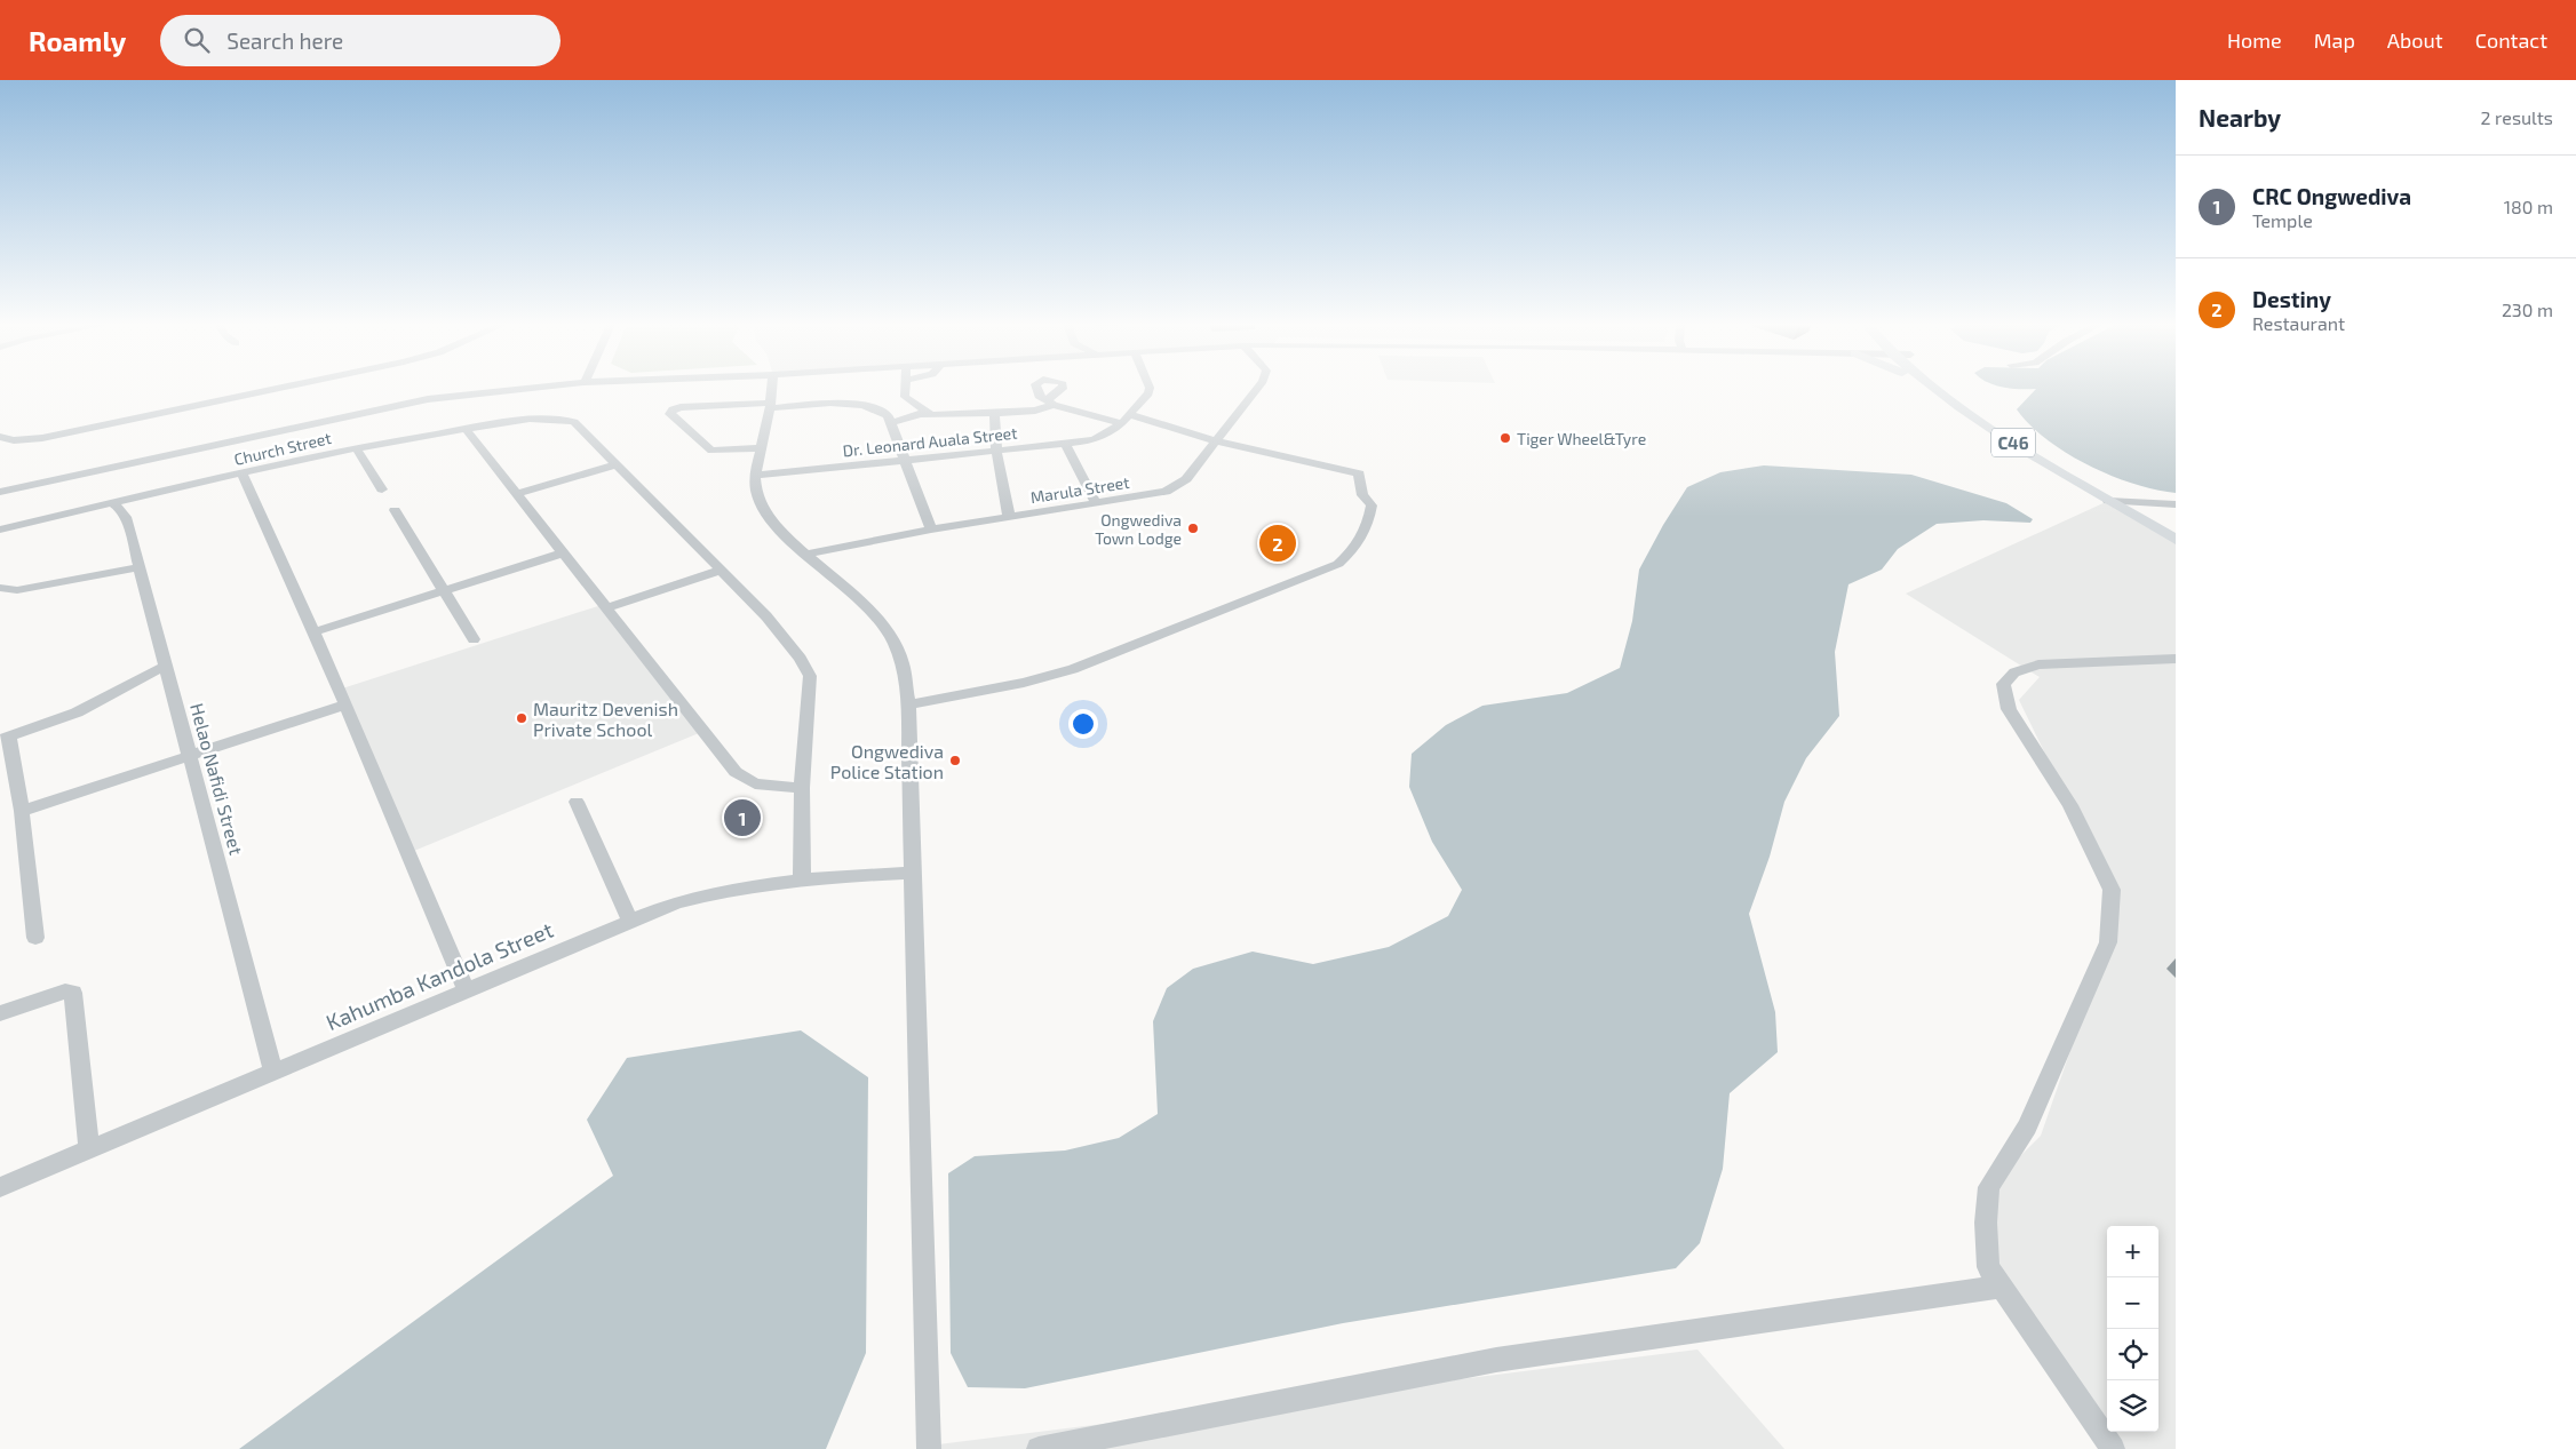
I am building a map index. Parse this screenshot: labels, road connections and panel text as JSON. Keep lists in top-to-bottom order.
{
  "streets": {
    "main road": ["C46"],
    "street": [
      "Dr. Leonard Auala Street",
      "Church Street",
      "Marula Street",
      "Helao Nafidi Street",
      "Kahumba Kandola Street"
    ]
  },
  "crossings": [
    ["Church Street", "Helao Nafidi Street"],
    ["Helao Nafidi Street", "Kahumba Kandola Street"]
  ],
  "places": [
    "Tiger Wheel&Tyre",
    "Ongwediva Town Lodge",
    "Mauritz Devenish Private School",
    "Ongwediva Police Station"
  ],
  "page": {
    "header": "Roamly",
    "search": "Search here",
    "nav": [
      "Home",
      "Map",
      "About",
      "Contact"
    ],
    "heading": ["Nearby", "2 results"],
    "list": [
      {
        "mark": "1",
        "name": "CRC Ongwediva",
        "note": "Temple",
        "value": "180 m"
      },
      {
        "mark": "2",
        "name": "Destiny",
        "note": "Restaurant",
        "value": "230 m"
      }
    ],
    "pins": ["2", "1"],
    "map_buttons": ["+", "−"]
  }
}
